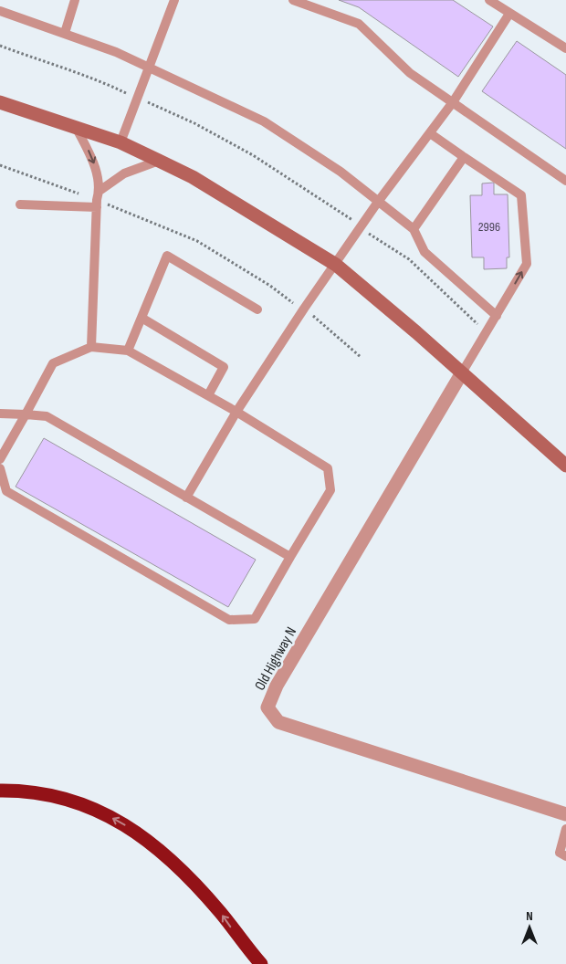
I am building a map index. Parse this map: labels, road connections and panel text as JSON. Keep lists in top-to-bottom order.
{
  "streets": {
    "street": ["Old Highway N"]
  },
  "house_numbers": ["2996"],
  "north": "top"
}
